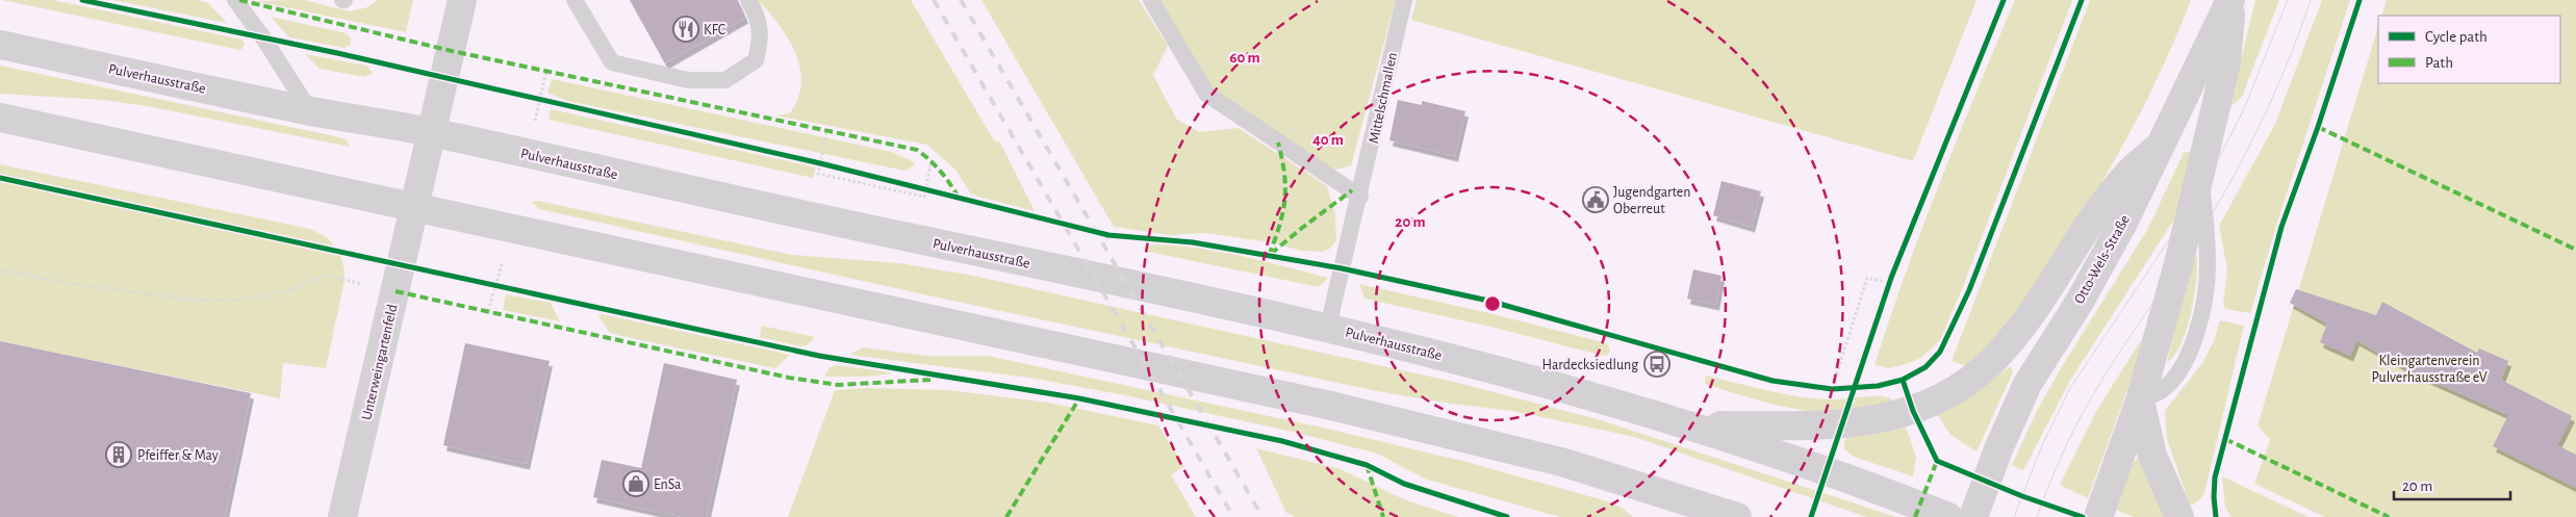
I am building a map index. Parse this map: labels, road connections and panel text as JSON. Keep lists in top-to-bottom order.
{
  "streets": {
    "main road": ["Pulverhausstraße", "Otto-Wels-Straße", "Unterweingartenfeld"],
    "lane": ["Mittelschmallen"]
  },
  "crossings": [
    ["Pulverhausstraße", "Mittelschmallen"],
    ["Pulverhausstraße", "Unterweingartenfeld"]
  ],
  "parks": ["Kleingartenverein Pulverhausstraße eV"],
  "places": {
    "restaurant": ["KFC"],
    "public building": ["Jugendgarten Oberreut"],
    "bus stop": ["Hardecksiedlung"],
    "building": ["Pfeiffer & May"],
    "shop": ["EnSa"]
  },
  "legend": ["Cycle path", "Path"],
  "scale_bar": "20 m",
  "rings": ["60 m", "40 m", "20 m"]
}
